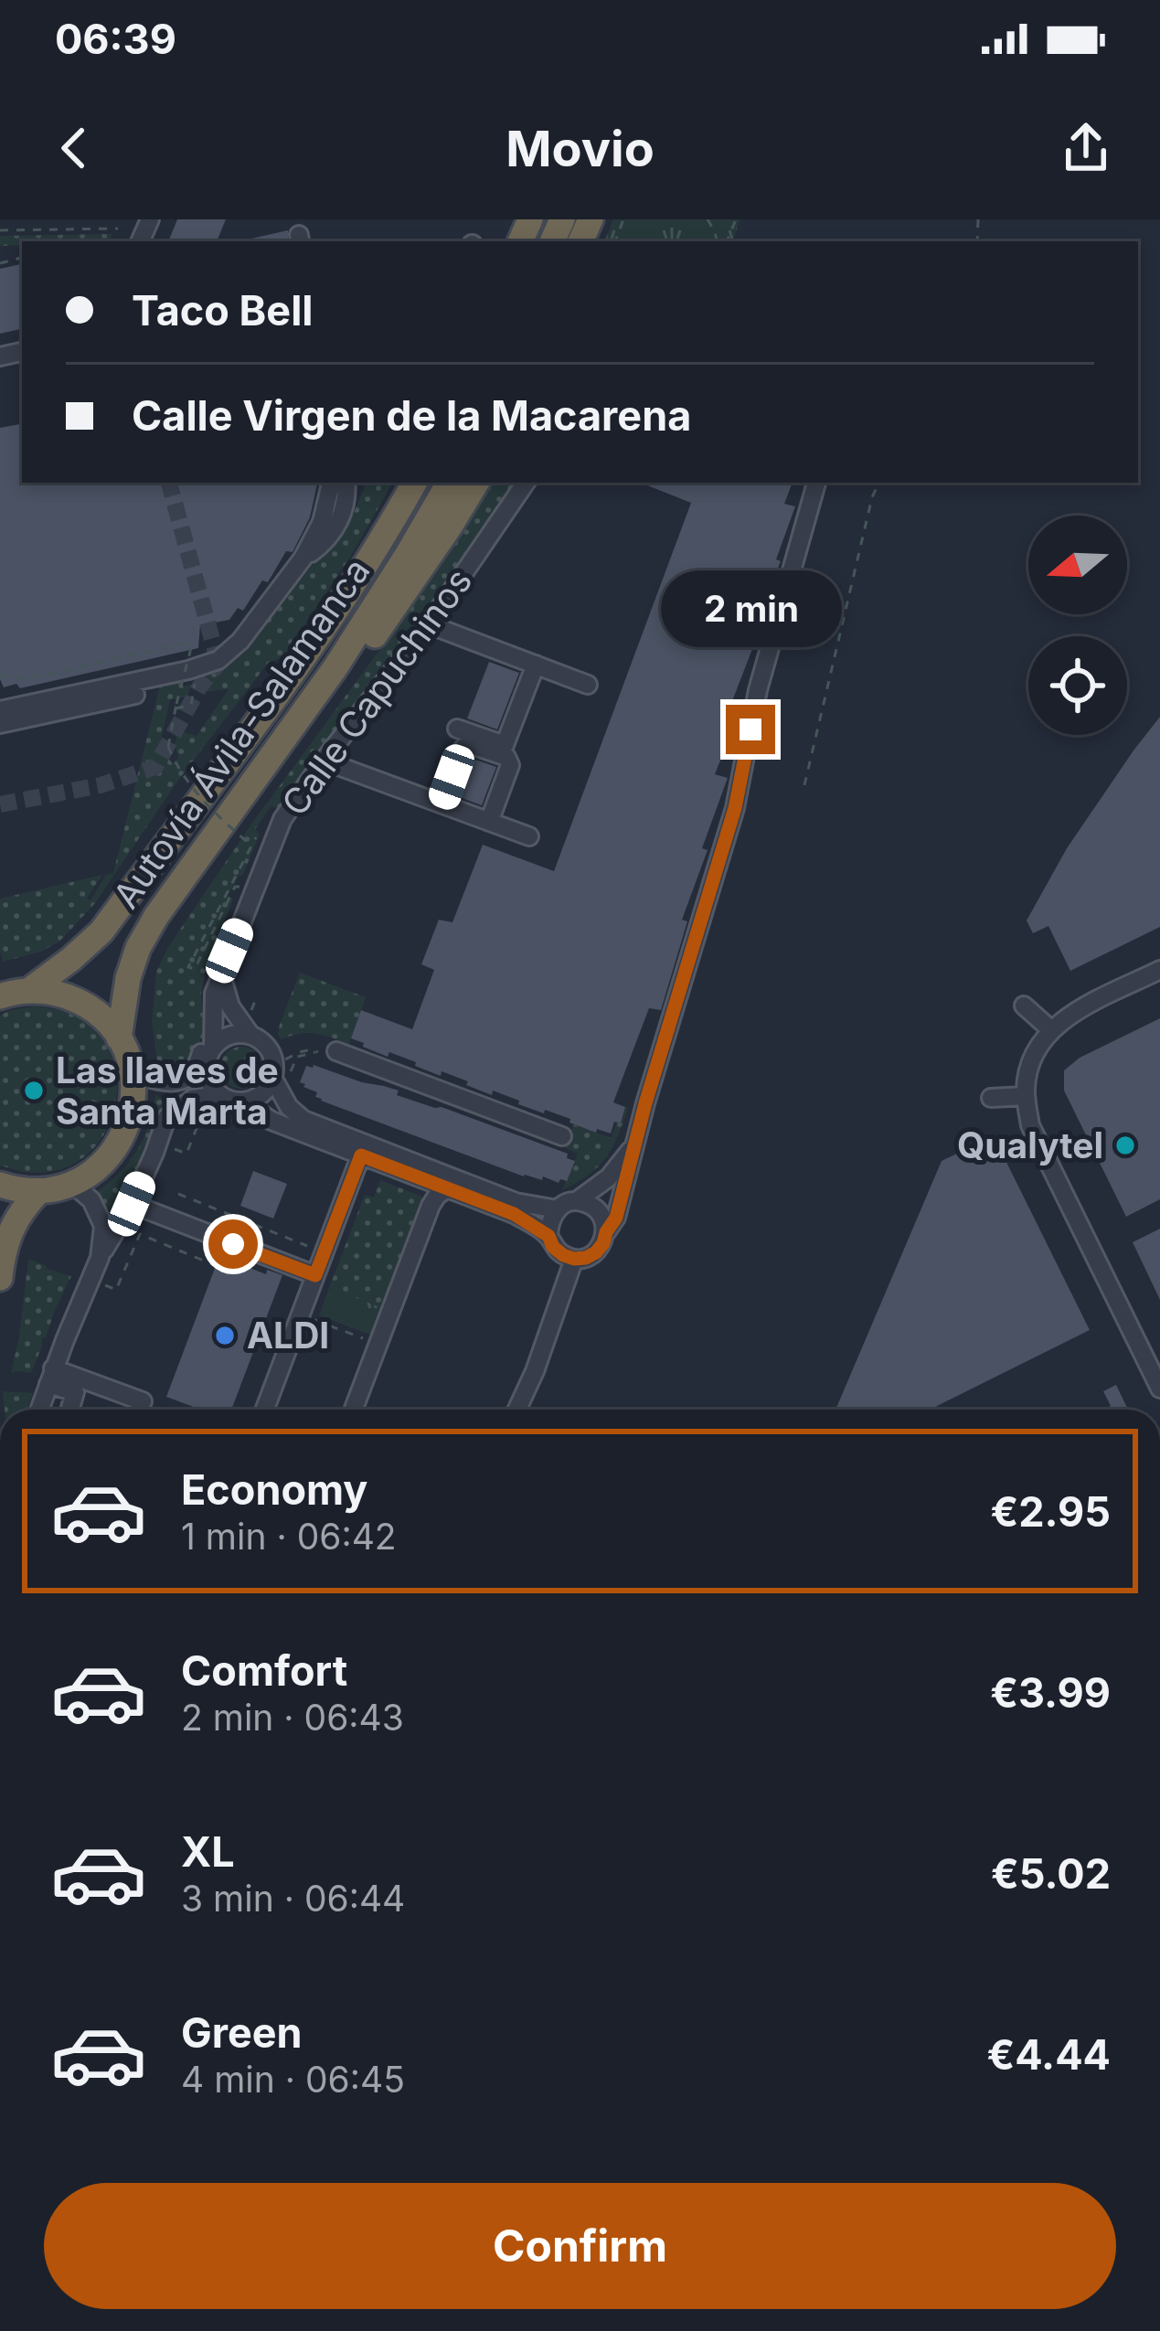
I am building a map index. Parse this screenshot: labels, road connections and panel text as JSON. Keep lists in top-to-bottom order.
{
  "streets": {
    "highway": ["Autovía Ávila-Salamanca"],
    "street": ["Calle Capuchinos"]
  },
  "places": ["Las llaves de Santa Marta", "Qualytel", "ALDI"],
  "north": "left",
  "page": {
    "status": "06:39",
    "header": "Movio",
    "banner": ["Taco Bell", "Calle Virgen de la Macarena"],
    "bubble": "2 min",
    "list": [
      {
        "name": "Economy",
        "note": "1 min · 06:42",
        "value": "€2.95"
      },
      {
        "name": "Comfort",
        "note": "2 min · 06:43",
        "value": "€3.99"
      },
      {
        "name": "XL",
        "note": "3 min · 06:44",
        "value": "€5.02"
      },
      {
        "name": "Green",
        "note": "4 min · 06:45",
        "value": "€4.44"
      }
    ],
    "buttons": "Confirm"
  }
}
